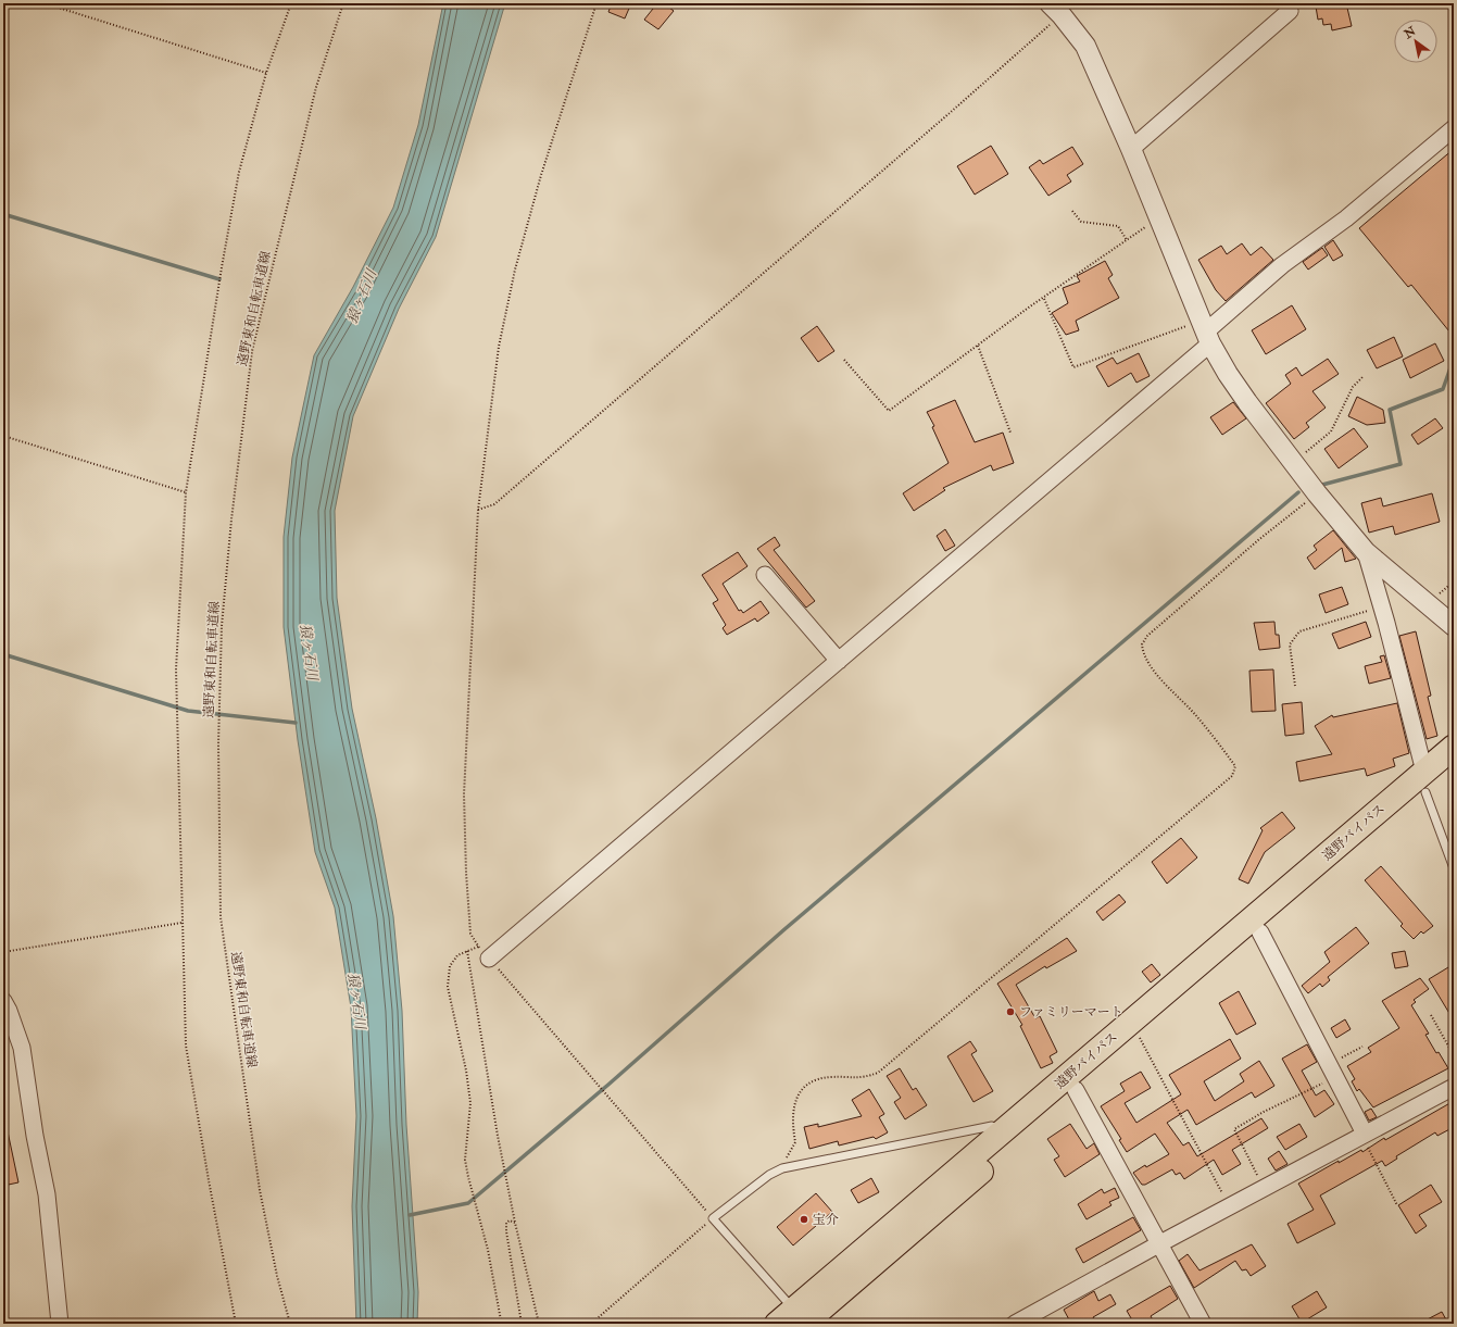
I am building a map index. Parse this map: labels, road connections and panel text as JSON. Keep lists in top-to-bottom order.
{
  "streets": {
    "highway": ["遠野バイパス"],
    "path": ["遠野東和自転車道線"]
  },
  "water": ["猿ヶ石川"],
  "places": ["ファミリーマート", "宝介"],
  "north": "top left"
}
